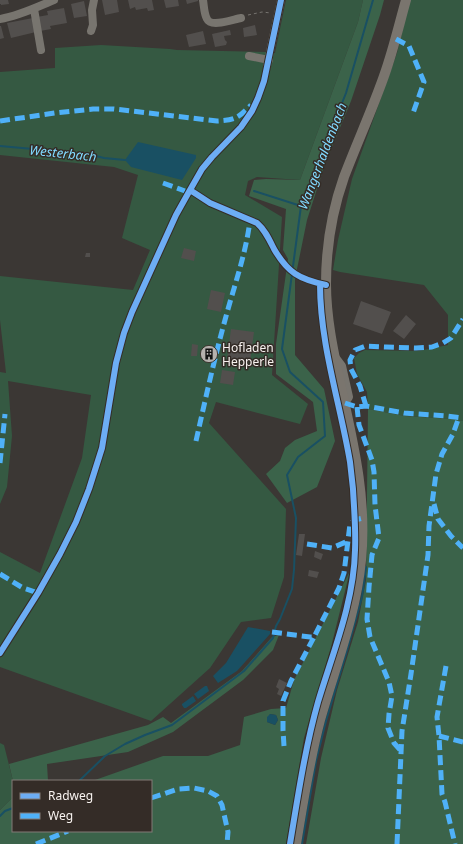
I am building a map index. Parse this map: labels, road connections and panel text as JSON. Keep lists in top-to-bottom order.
{
  "water": ["Westerbach", "Wangerhaldenbach"],
  "places": {
    "building": ["Hofladen Hepperle"]
  },
  "legend": ["Radweg", "Weg"]
}
